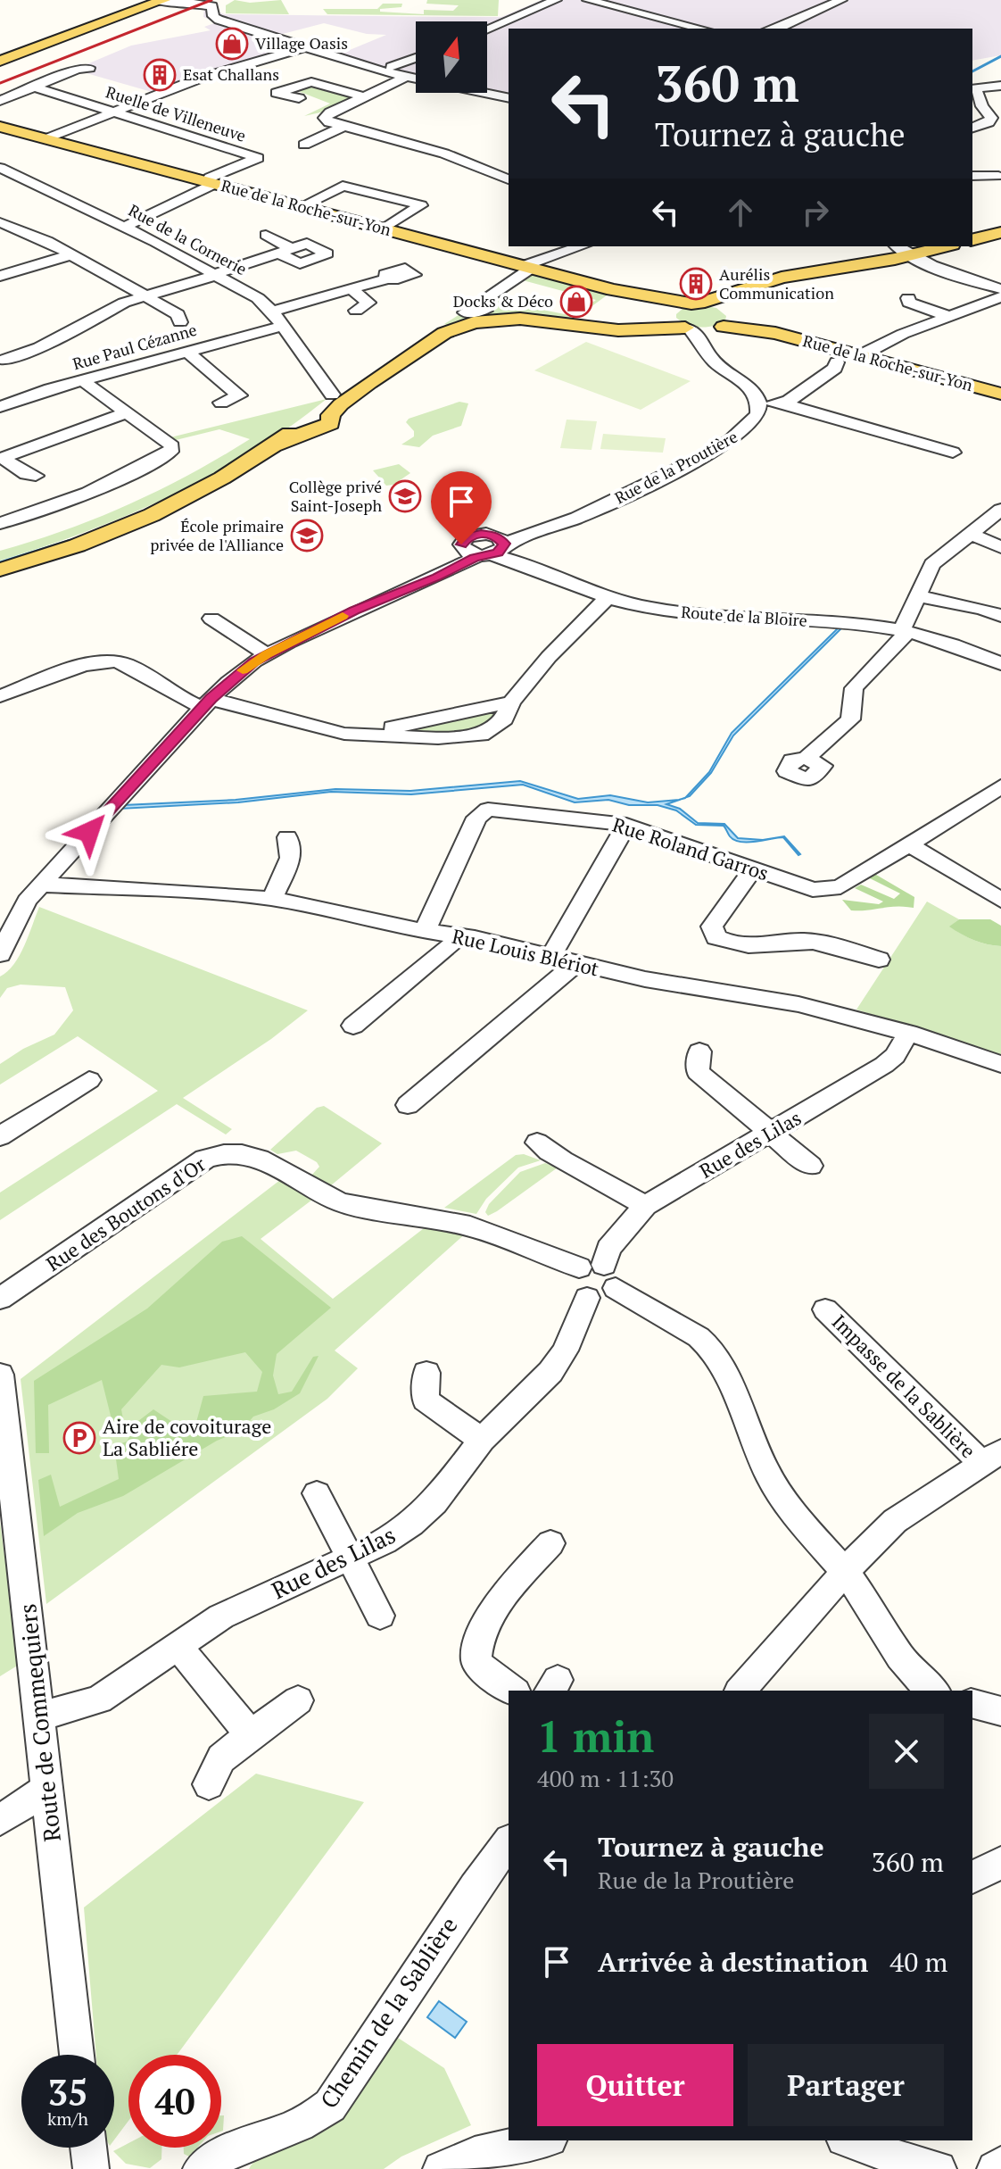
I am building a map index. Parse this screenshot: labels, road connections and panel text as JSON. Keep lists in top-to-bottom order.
{
  "streets": {
    "main road": ["Rue de la Roche-sur-Yon"],
    "street": [
      "Ruelle de Villeneuve",
      "Rue de la Cornerie",
      "Rue Paul Cézanne",
      "Rue de la Proutière",
      "Route de la Bloire",
      "Rue Roland Garros",
      "Rue Louis Blériot",
      "Rue des Lilas",
      "Rue des Boutons d'Or",
      "Impasse de la Sablière",
      "Route de Commequiers",
      "Chemin de la Sablière"
    ]
  },
  "crossings": [
    ["Ruelle de Villeneuve", "Rue de la Roche-sur-Yon"],
    ["Rue de la Cornerie", "Rue Paul Cézanne"],
    ["Rue de la Proutière", "Route de la Bloire"],
    ["Rue de la Proutière", "Rue Louis Blériot"],
    ["Rue Roland Garros", "Rue Louis Blériot"],
    ["Rue Louis Blériot", "Rue des Lilas"],
    ["Rue des Lilas", "Rue des Boutons d'Or"],
    ["Rue des Lilas", "Route de Commequiers"]
  ],
  "places": {
    "shop": ["Village Oasis", "Docks & Déco"],
    "building": ["Esat Challans", "Aurélis Communication"],
    "school or university": ["Collège privé Saint-Joseph", "École primaire privée de l'Alliance"],
    "parking": ["Aire de covoiturage La Sabliére"]
  },
  "north": "top",
  "page": {
    "turn": ["360 m", "Tournez à gauche"],
    "heading": ["1 min", "400 m · 11:30"],
    "list": [
      {
        "name": "Tournez à gauche",
        "note": "Rue de la Proutière",
        "value": "360 m"
      },
      {
        "name": "Arrivée à destination",
        "value": "40 m"
      }
    ],
    "buttons": ["Quitter", "Partager"],
    "speed": "35 km/h",
    "limit": "40"
  }
}
